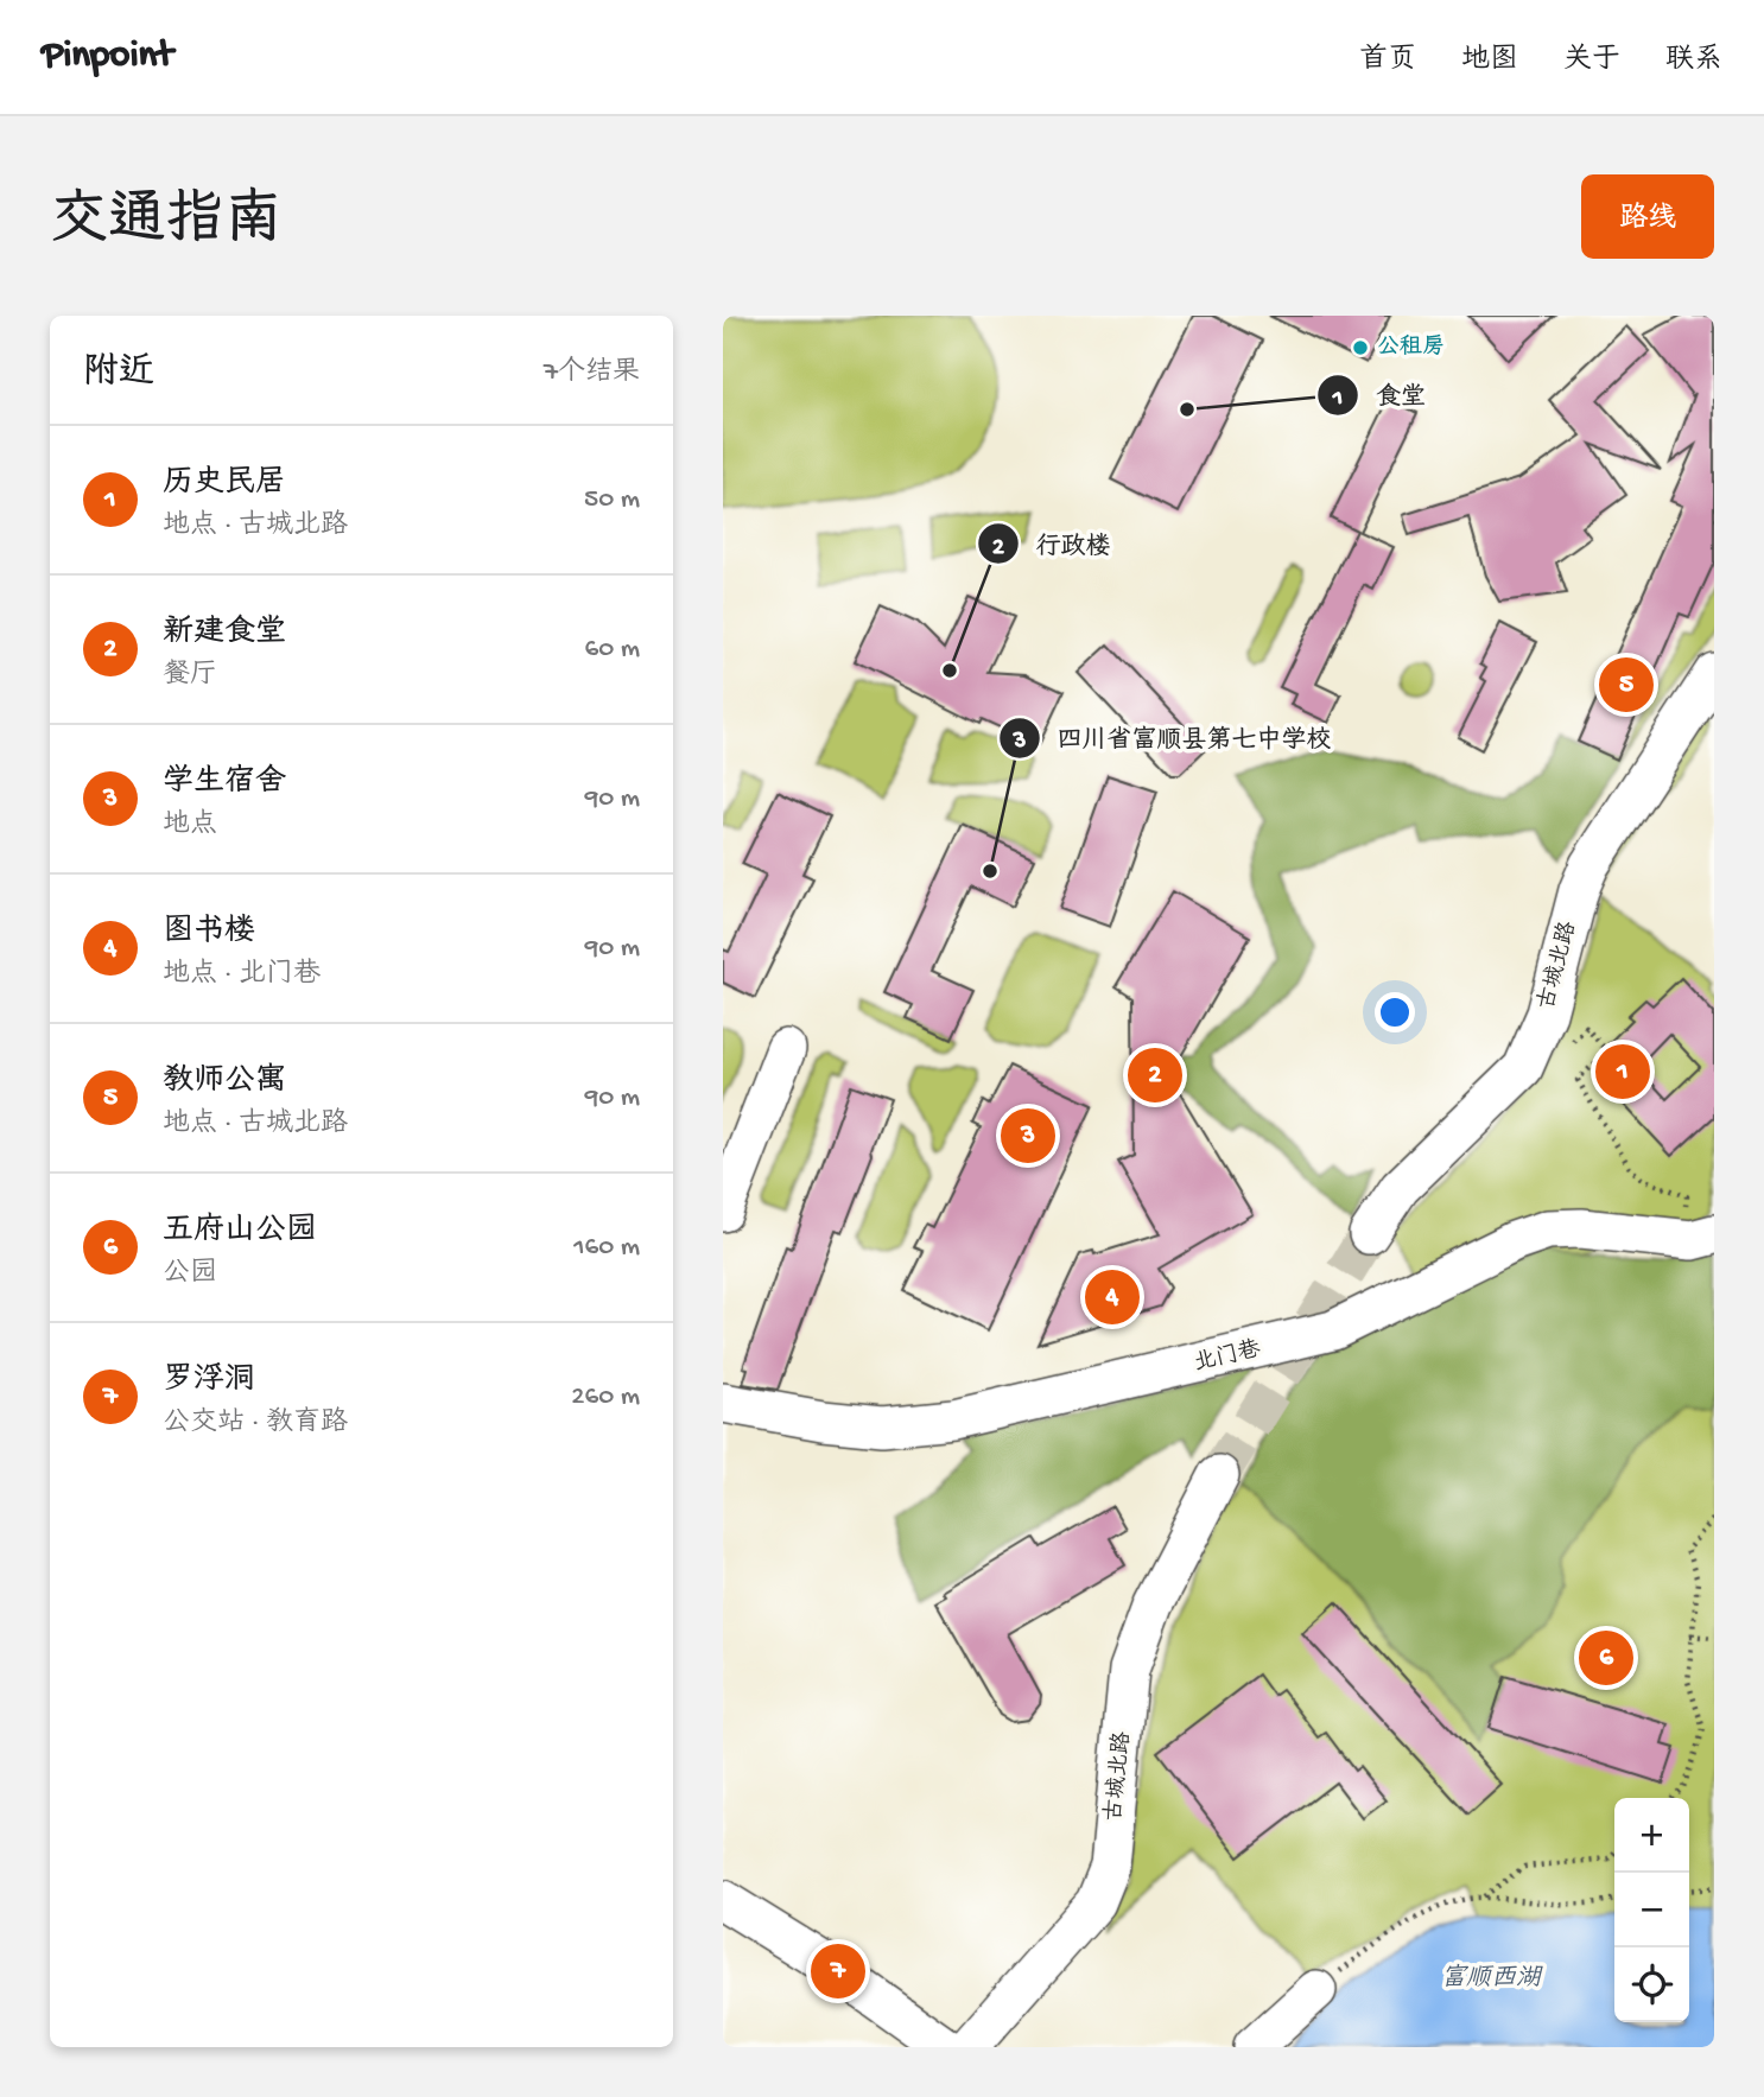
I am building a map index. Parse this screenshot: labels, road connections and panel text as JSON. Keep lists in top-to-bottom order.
{
  "streets": {
    "street": ["古城北路", "北门巷"]
  },
  "water": ["富顺西湖"],
  "places": [
    "公租房",
    "食堂",
    "行政楼",
    "四川省富顺县第七中学校"
  ],
  "page": {
    "header": "Pinpoint",
    "nav": [
      "首页",
      "地图",
      "关于",
      "联系"
    ],
    "title": "交通指南",
    "buttons": "路线",
    "heading": ["附近", "7个结果"],
    "list": [
      {
        "mark": "1",
        "name": "历史民居",
        "note": "地点 · 古城北路",
        "value": "50 m"
      },
      {
        "mark": "2",
        "name": "新建食堂",
        "note": "餐厅",
        "value": "60 m"
      },
      {
        "mark": "3",
        "name": "学生宿舍",
        "note": "地点",
        "value": "90 m"
      },
      {
        "mark": "4",
        "name": "图书楼",
        "note": "地点 · 北门巷",
        "value": "90 m"
      },
      {
        "mark": "5",
        "name": "教师公寓",
        "note": "地点 · 古城北路",
        "value": "90 m"
      },
      {
        "mark": "6",
        "name": "五府山公园",
        "note": "公园",
        "value": "160 m"
      },
      {
        "mark": "7",
        "name": "罗浮洞",
        "note": "公交站 · 教育路",
        "value": "260 m"
      }
    ],
    "pins": [
      "5",
      "1",
      "2",
      "3",
      "4",
      "6",
      "7"
    ],
    "map_buttons": ["+", "−"]
  }
}
